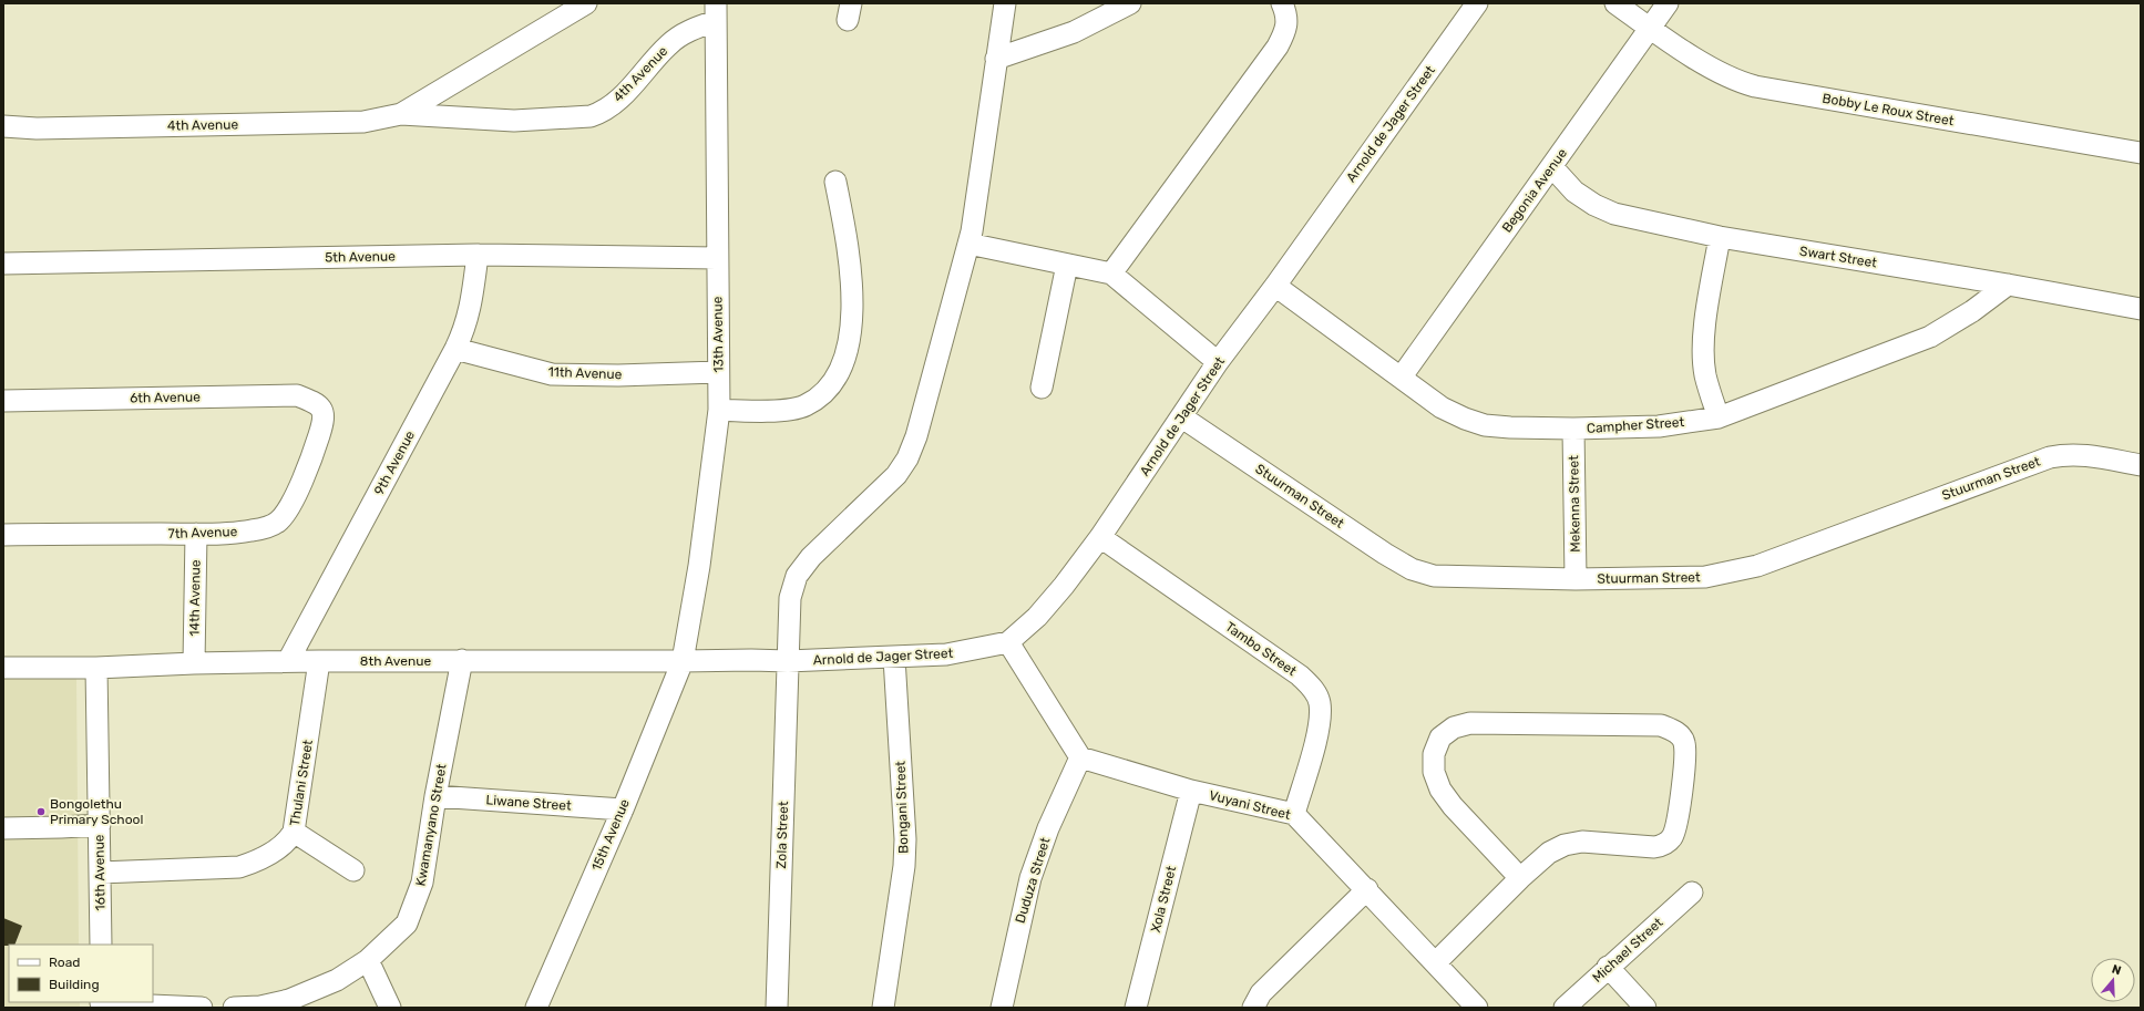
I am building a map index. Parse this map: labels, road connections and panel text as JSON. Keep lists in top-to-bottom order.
{
  "streets": {
    "street": [
      "4th Avenue",
      "Bobby Le Roux Street",
      "Arnold de Jager Street",
      "Begonia Avenue",
      "5th Avenue",
      "Swart Street",
      "13th Avenue",
      "11th Avenue",
      "6th Avenue",
      "Campher Street",
      "9th Avenue",
      "Stuurman Street",
      "Mekenna Street",
      "7th Avenue",
      "14th Avenue",
      "Tambo Street",
      "8th Avenue",
      "Thulani Street",
      "Liwane Street",
      "Vuyani Street",
      "Bongani Street",
      "Kwamanyano Street",
      "15th Avenue",
      "Zola Street",
      "16th Avenue",
      "Duduza Street",
      "Xola Street",
      "Michael Street"
    ]
  },
  "crossings": [
    ["4th Avenue", "13th Avenue"],
    ["Bobby Le Roux Street", "Begonia Avenue"],
    ["Arnold de Jager Street", "Campher Street"],
    ["Arnold de Jager Street", "Stuurman Street"],
    ["Arnold de Jager Street", "Tambo Street"],
    ["Arnold de Jager Street", "8th Avenue"],
    ["Arnold de Jager Street", "Bongani Street"],
    ["Arnold de Jager Street", "Zola Street"],
    ["Begonia Avenue", "Swart Street"],
    ["Begonia Avenue", "Campher Street"],
    ["5th Avenue", "13th Avenue"],
    ["5th Avenue", "9th Avenue"],
    ["Swart Street", "Campher Street"],
    ["13th Avenue", "11th Avenue"],
    ["13th Avenue", "8th Avenue"],
    ["13th Avenue", "15th Avenue"],
    ["11th Avenue", "9th Avenue"],
    ["6th Avenue", "7th Avenue"],
    ["Campher Street", "Mekenna Street"],
    ["9th Avenue", "8th Avenue"],
    ["Stuurman Street", "Mekenna Street"],
    ["7th Avenue", "14th Avenue"],
    ["14th Avenue", "8th Avenue"],
    ["Tambo Street", "Vuyani Street"],
    ["8th Avenue", "Thulani Street"],
    ["8th Avenue", "Kwamanyano Street"],
    ["8th Avenue", "15th Avenue"],
    ["8th Avenue", "Zola Street"],
    ["8th Avenue", "16th Avenue"],
    ["Thulani Street", "16th Avenue"],
    ["Liwane Street", "Kwamanyano Street"],
    ["Liwane Street", "15th Avenue"],
    ["Vuyani Street", "Duduza Street"],
    ["Vuyani Street", "Xola Street"]
  ],
  "places": ["Bongolethu Primary School"],
  "legend": ["Road", "Building"],
  "north": "top"
}
